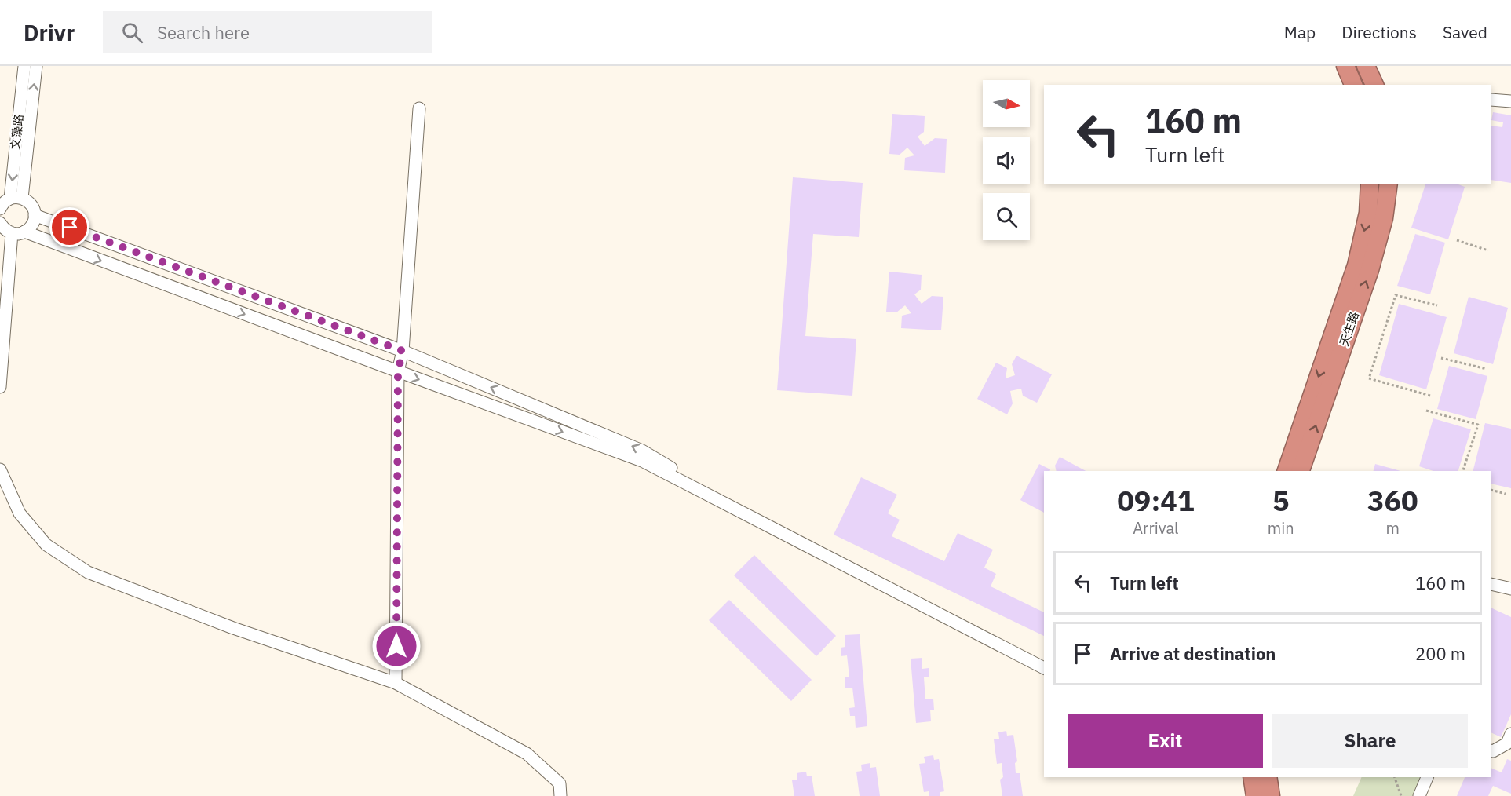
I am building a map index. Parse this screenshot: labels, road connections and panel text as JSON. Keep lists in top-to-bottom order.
{
  "streets": {
    "highway": ["天生路"],
    "street": ["文藻路"]
  },
  "north": "right",
  "page": {
    "header": "Drivr",
    "search": "Search here",
    "nav": ["Map", "Directions", "Saved"],
    "turn": ["160 m", "Turn left"],
    "eta": [
      "09:41",
      "Arrival",
      "5",
      "min",
      "360",
      "m"
    ],
    "list": [
      {
        "name": "Turn left",
        "value": "160 m"
      },
      {
        "name": "Arrive at destination",
        "value": "200 m"
      }
    ],
    "buttons": ["Exit", "Share"]
  }
}
